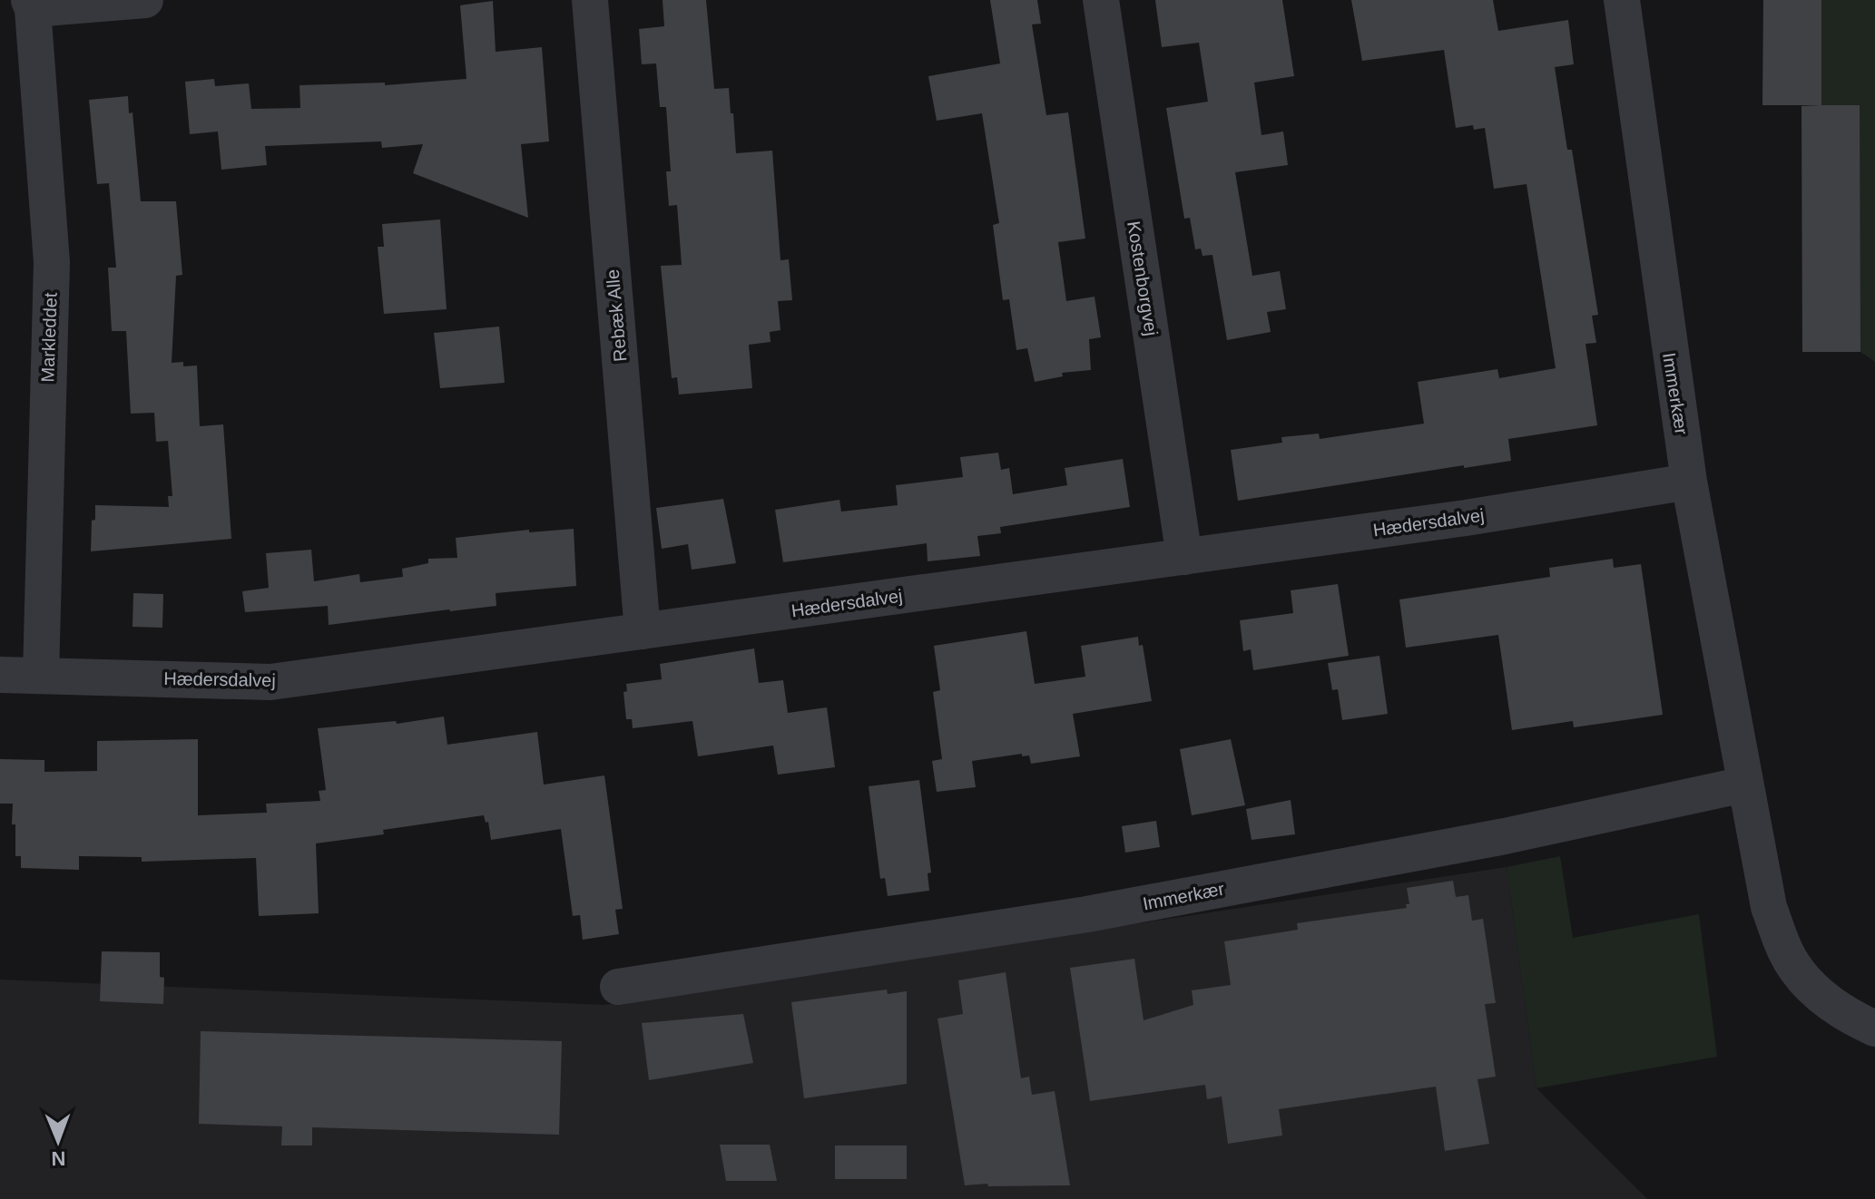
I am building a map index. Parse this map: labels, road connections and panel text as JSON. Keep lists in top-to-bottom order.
{
  "streets": {
    "street": [
      "Kostenborgvej",
      "Rebæk Alle",
      "Markleddet",
      "Immerkær",
      "Hædersdalvej"
    ]
  },
  "crossings": [
    ["Kostenborgvej", "Hædersdalvej"],
    ["Rebæk Alle", "Hædersdalvej"],
    ["Markleddet", "Hædersdalvej"],
    ["Immerkær", "Hædersdalvej"]
  ],
  "north": "bottom"
}
